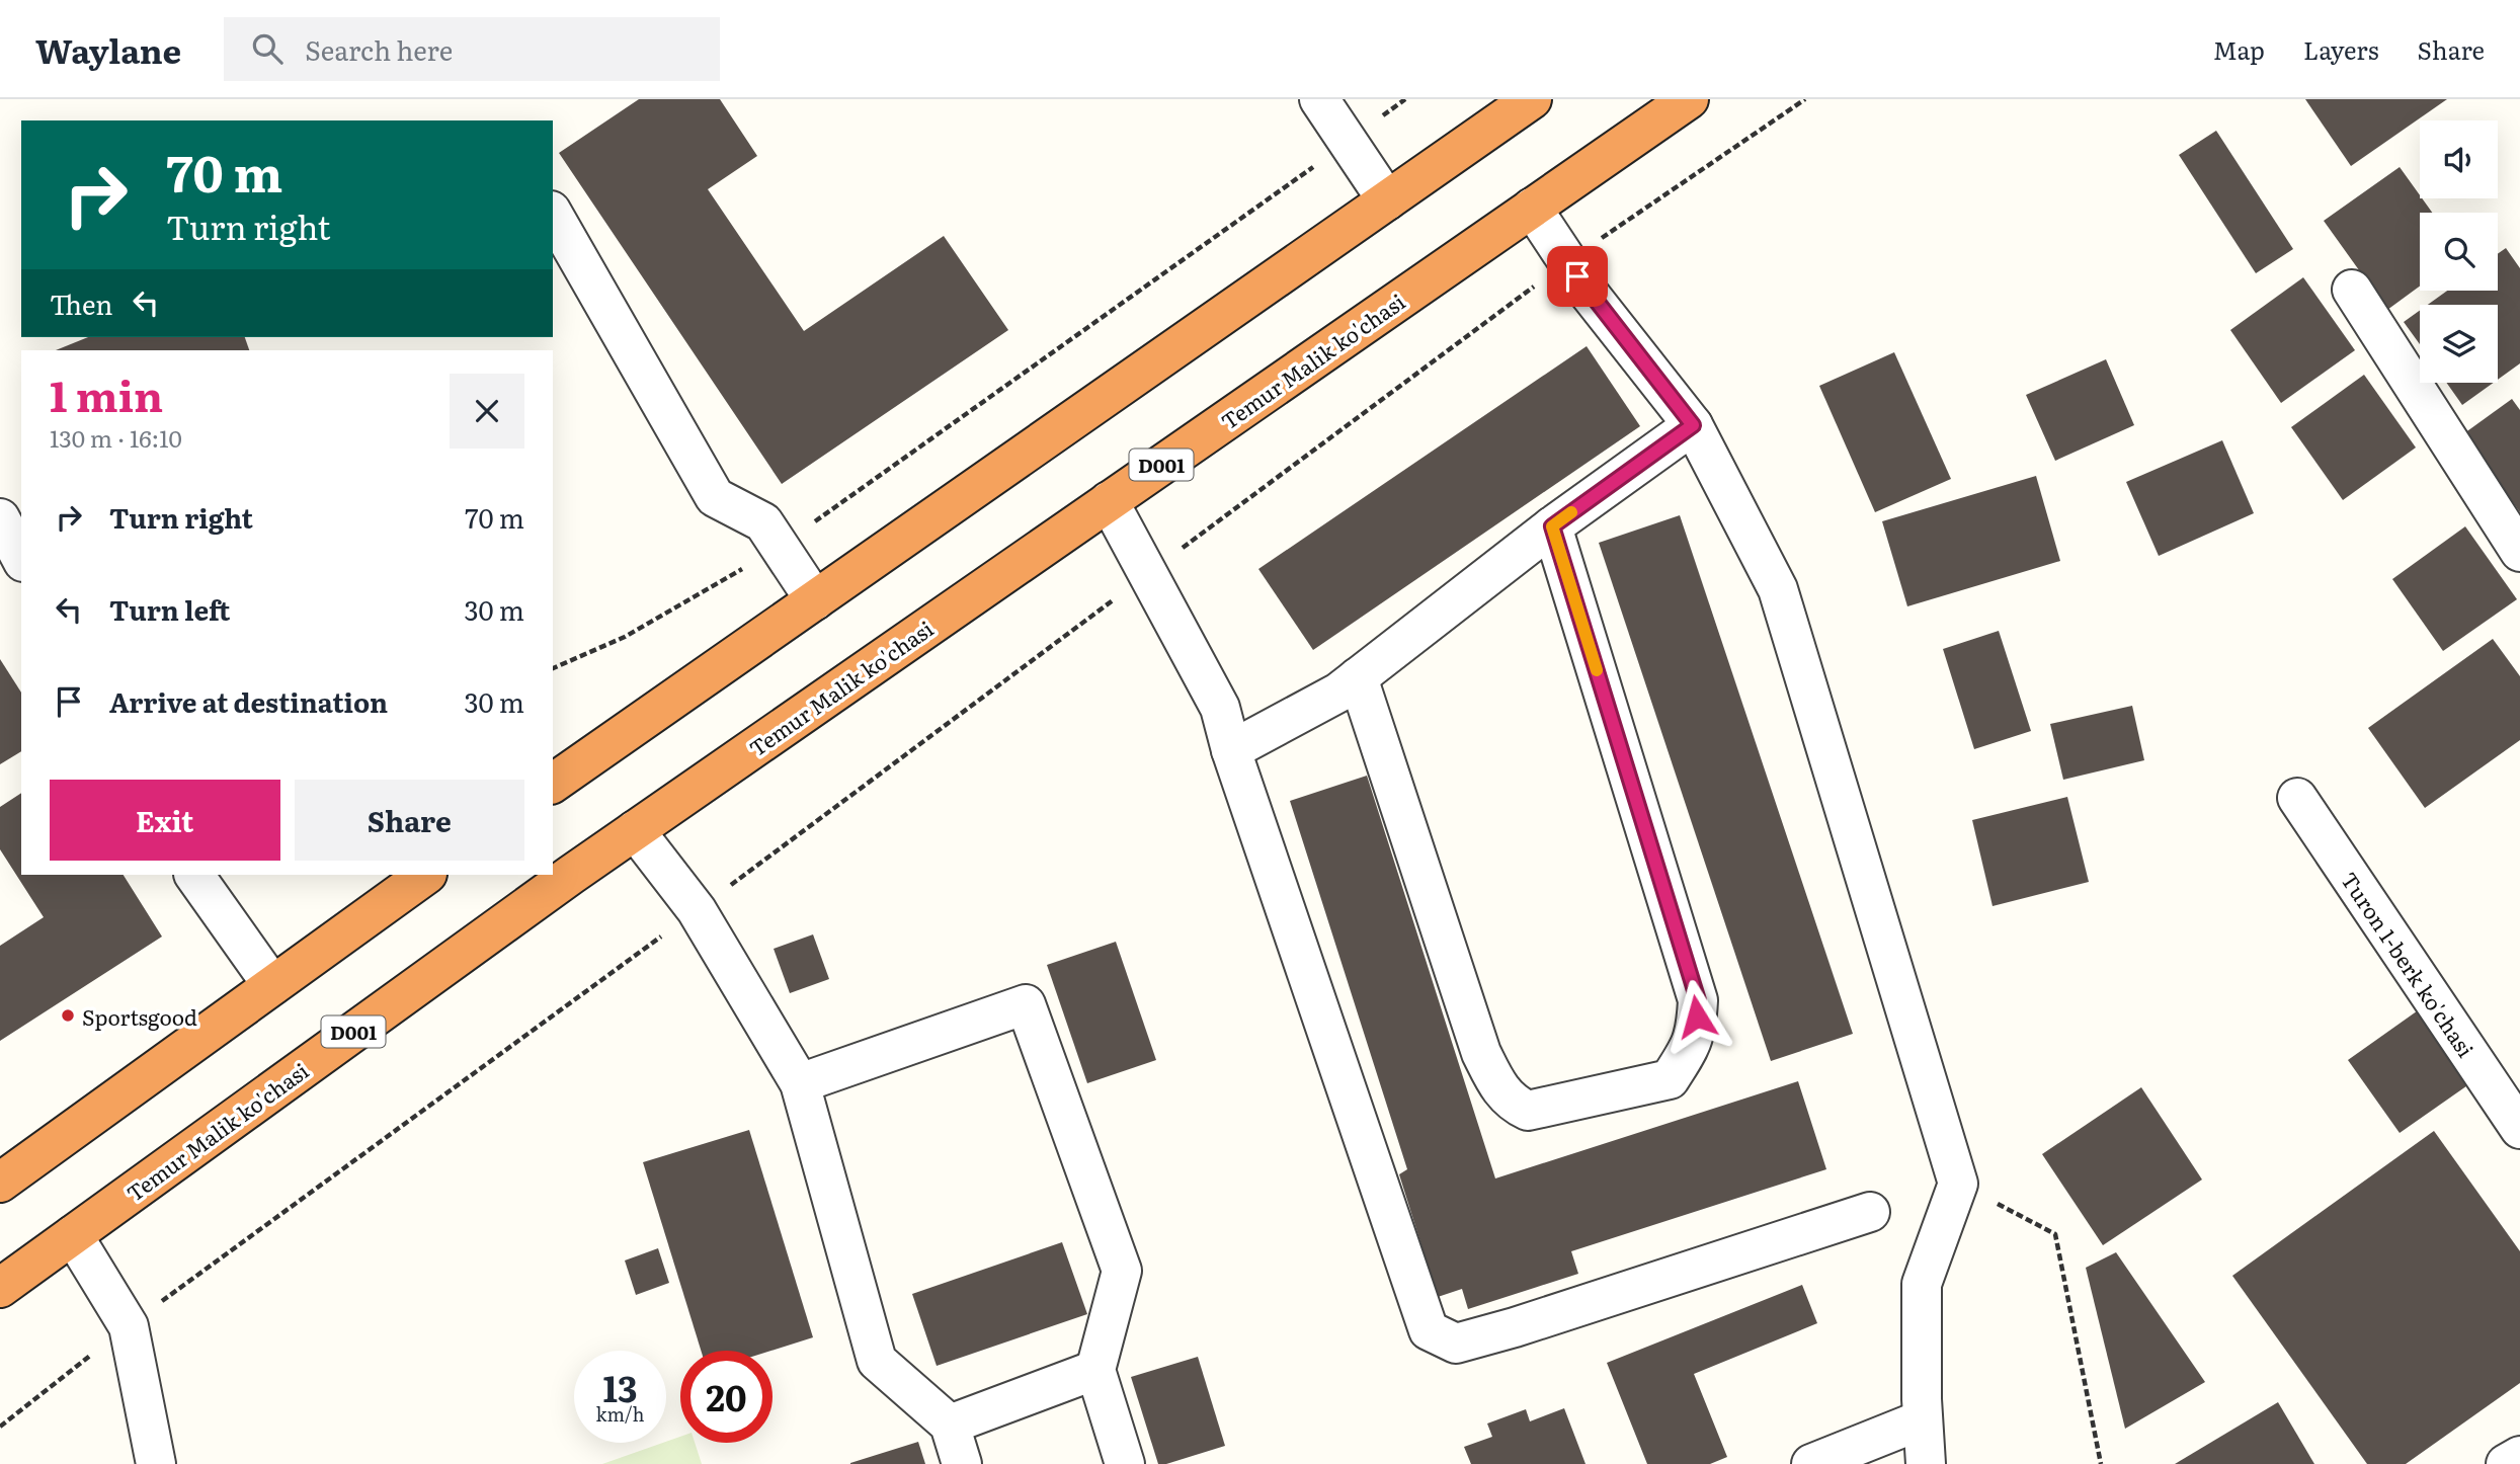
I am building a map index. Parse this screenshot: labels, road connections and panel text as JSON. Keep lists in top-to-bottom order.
{
  "streets": {
    "highway": ["Temur Malik ko'chasi", "D001"],
    "street": ["Turon 1-berk ko'chasi"]
  },
  "places": ["Sportsgood"],
  "page": {
    "header": "Waylane",
    "search": "Search here",
    "nav": ["Map", "Layers", "Share"],
    "turn": ["70 m", "Turn right"],
    "then": "Then",
    "heading": ["1 min", "130 m · 16:10"],
    "list": [
      {
        "name": "Turn right",
        "value": "70 m"
      },
      {
        "name": "Turn left",
        "value": "30 m"
      },
      {
        "name": "Arrive at destination",
        "value": "30 m"
      }
    ],
    "buttons": ["Exit", "Share"],
    "speed": "13 km/h",
    "limit": "20"
  }
}
